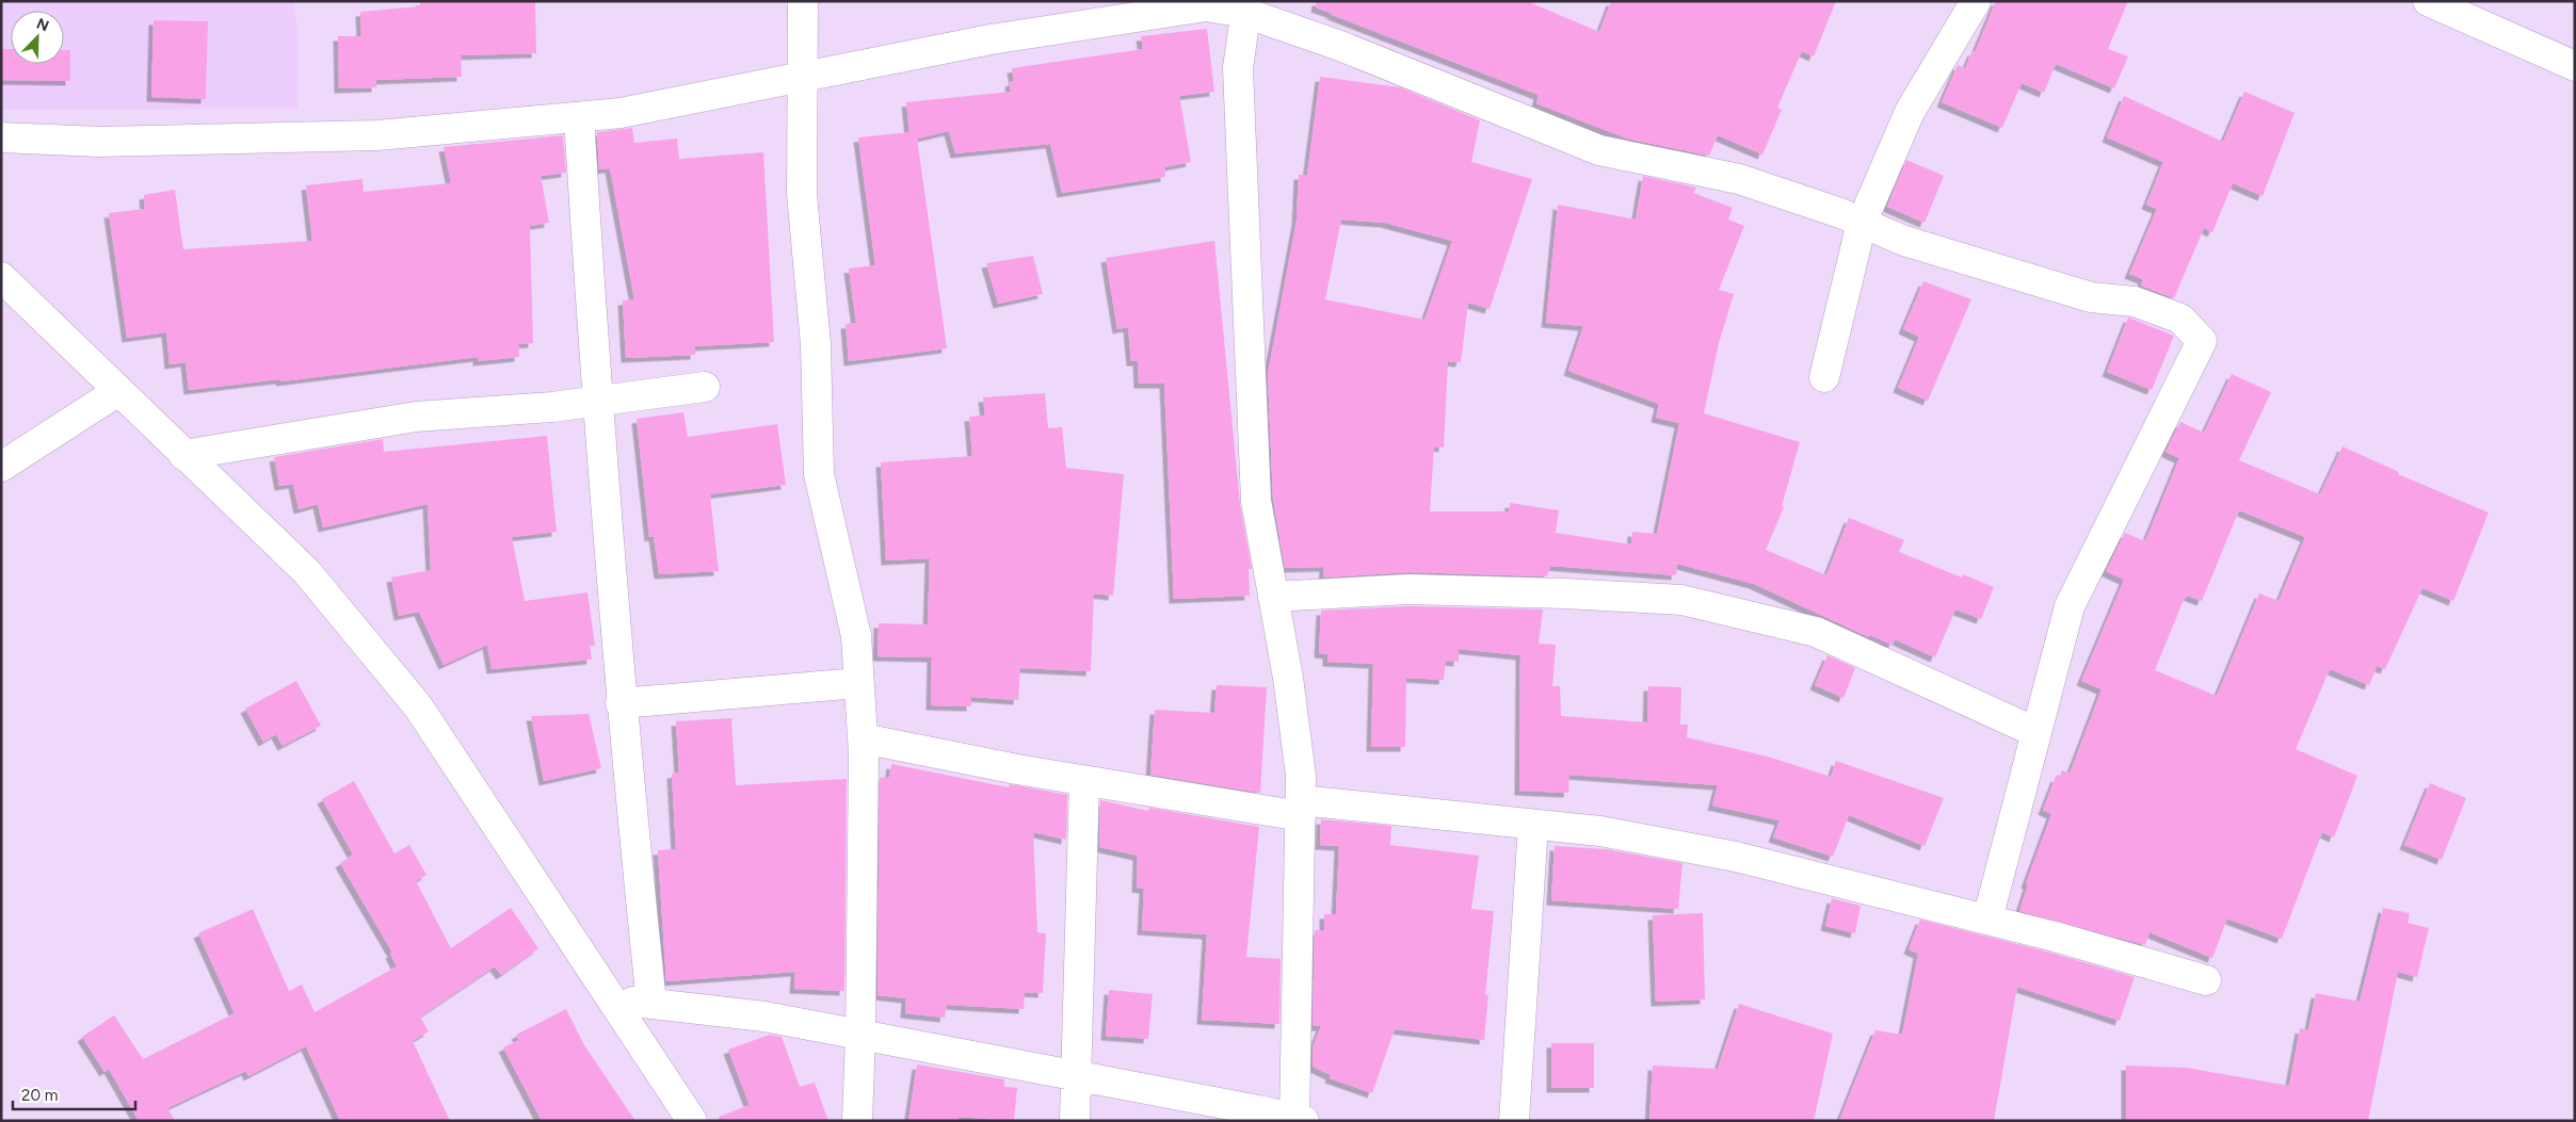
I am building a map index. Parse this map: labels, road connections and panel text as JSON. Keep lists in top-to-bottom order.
{
  "scale_bar": "20 m",
  "north": "top right"
}
